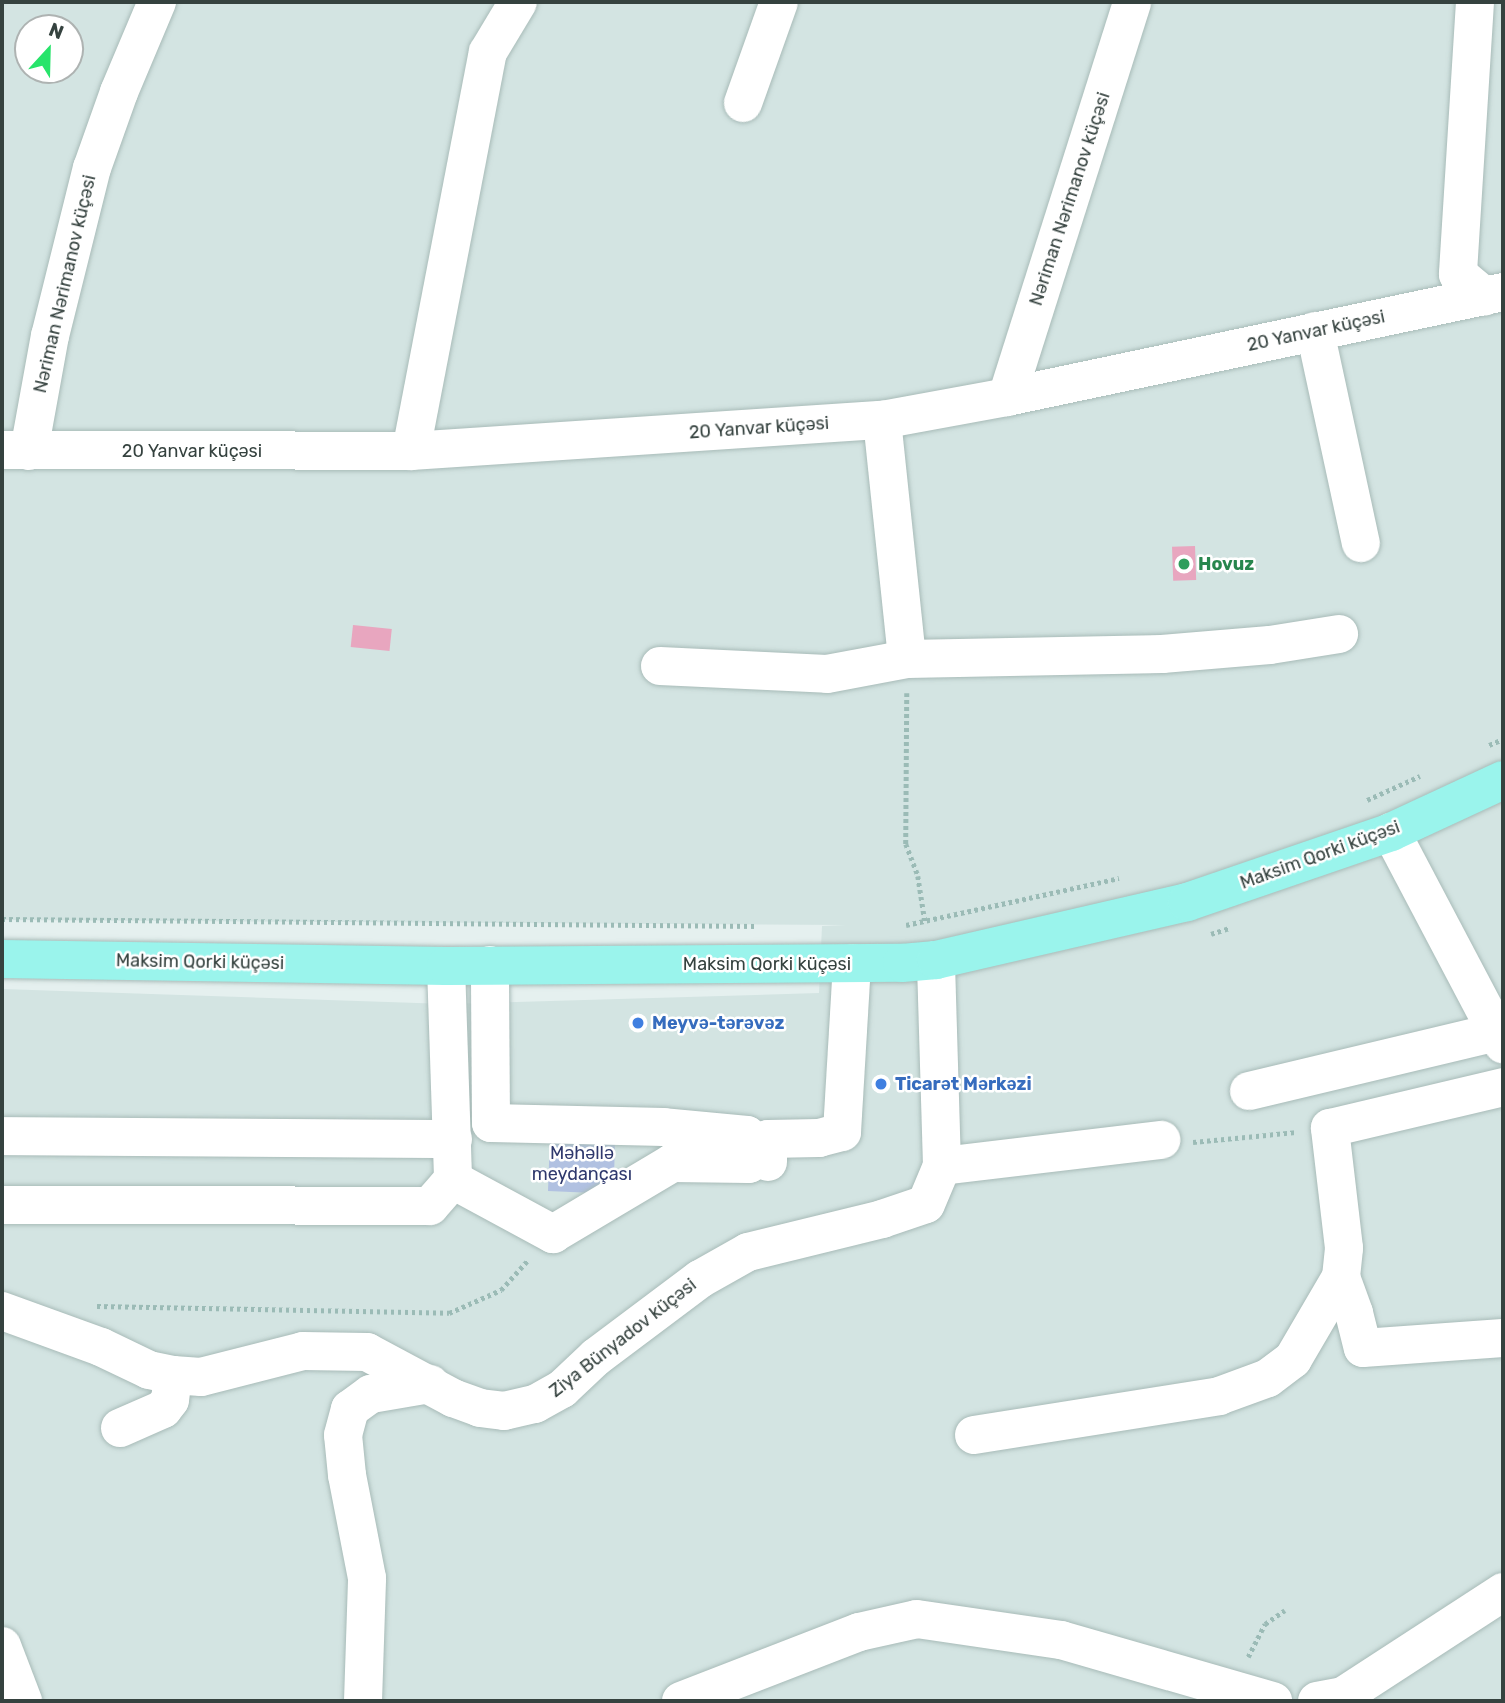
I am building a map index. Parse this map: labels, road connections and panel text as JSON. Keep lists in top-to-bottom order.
{
  "streets": {
    "main road": ["Maksim Qorki küçəsi"],
    "street": ["Nəriman Nərimanov küçəsi", "20 Yanvar küçəsi", "Ziya Bünyadov küçəsi"]
  },
  "crossings": [
    ["Nəriman Nərimanov küçəsi", "20 Yanvar küçəsi"]
  ],
  "parks": ["Məhəllə meydançası"],
  "places": ["Hovuz", "Meyvə-tərəvəz", "Ticarət Mərkəzi"],
  "north": "top"
}
